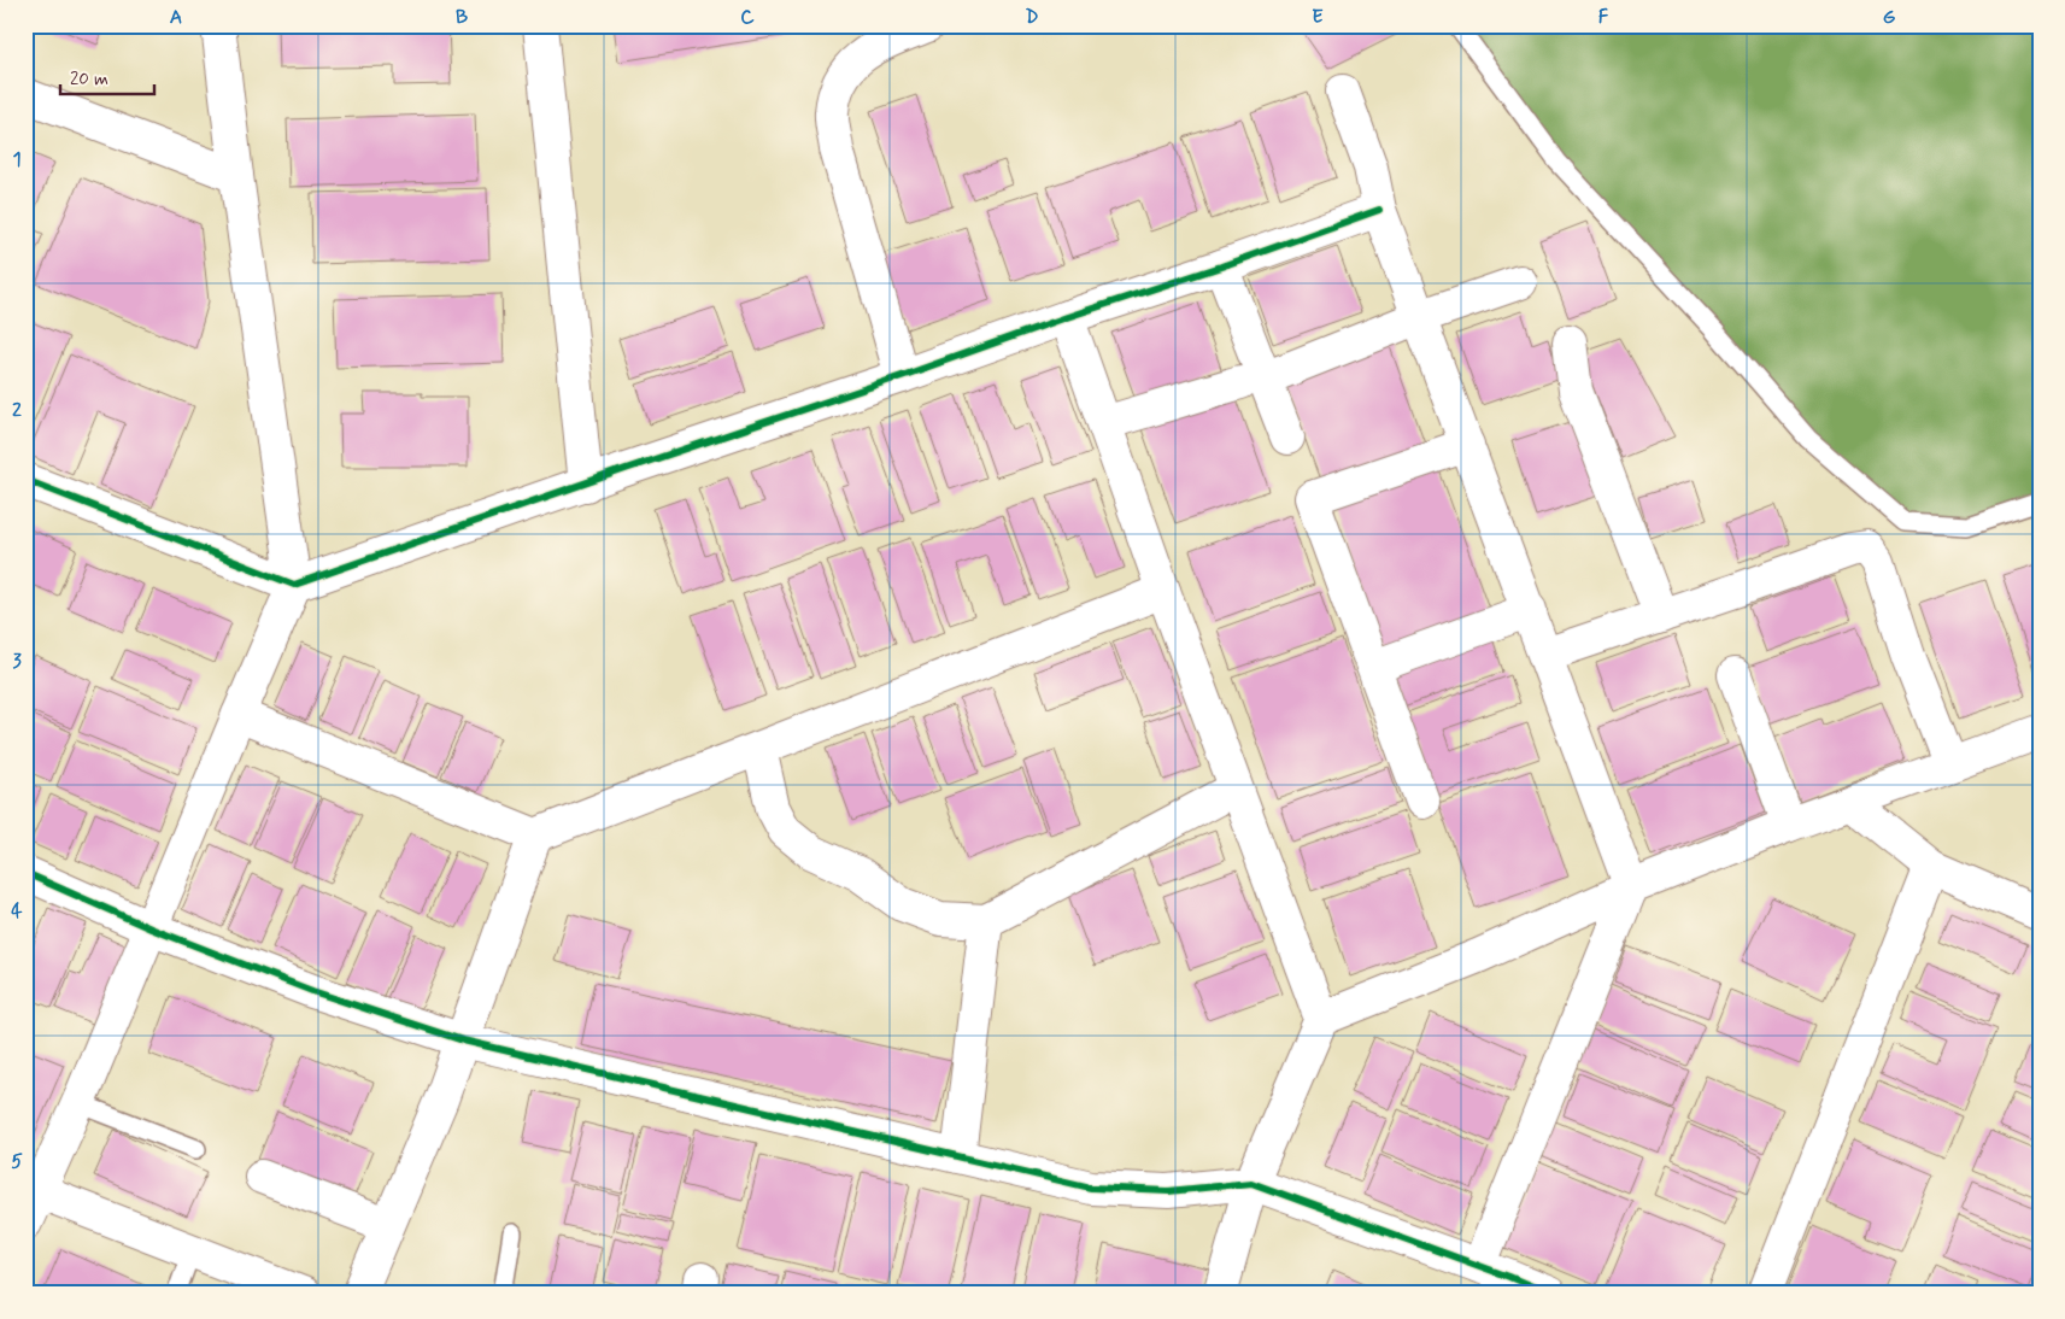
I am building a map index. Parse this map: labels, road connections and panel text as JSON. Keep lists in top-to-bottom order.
{
  "scale_bar": "20 m",
  "grid": {
    "columns": [
      "A",
      "B",
      "C",
      "D",
      "E",
      "F",
      "G"
    ],
    "rows": [
      "1",
      "2",
      "3",
      "4",
      "5"
    ]
  }
}
